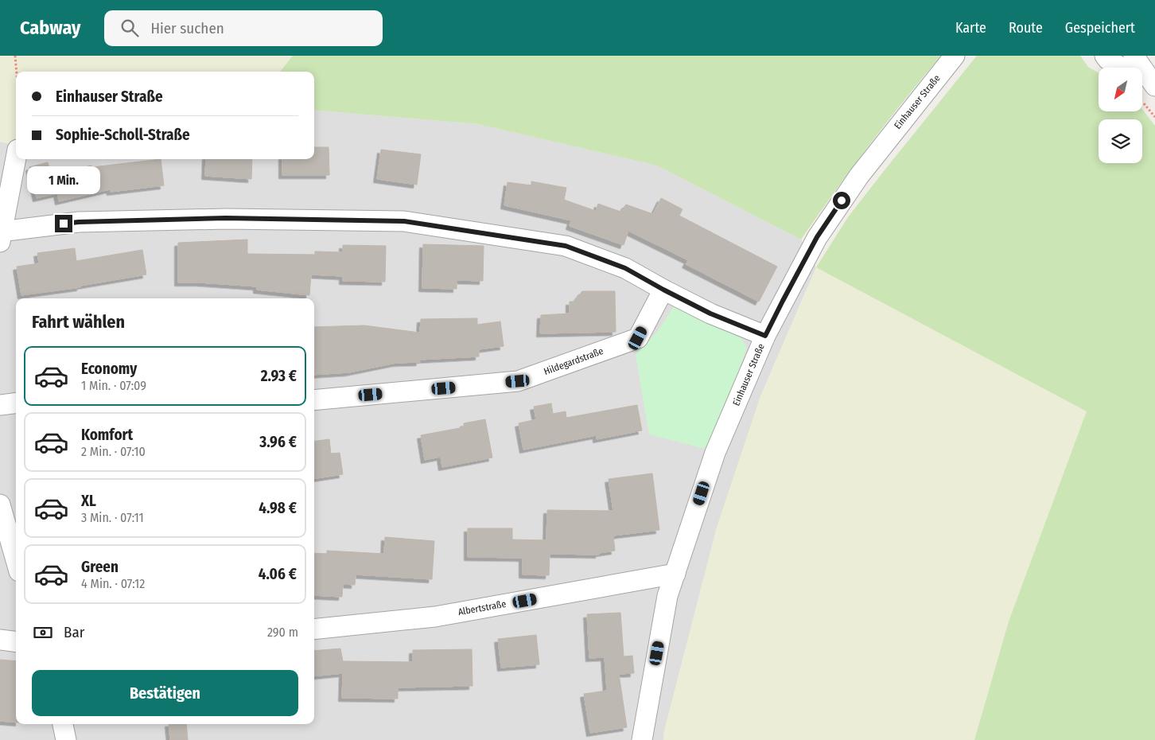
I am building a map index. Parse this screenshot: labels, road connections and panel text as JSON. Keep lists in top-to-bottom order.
{
  "streets": {
    "street": ["Einhauser Straße", "Hildegardstraße", "Albertstraße"]
  },
  "crossings": [
    ["Einhauser Straße", "Albertstraße"]
  ],
  "north": "bottom left",
  "page": {
    "header": "Cabway",
    "search": "Hier suchen",
    "nav": ["Karte", "Route", "Gespeichert"],
    "banner": ["Einhauser Straße", "Sophie-Scholl-Straße"],
    "bubble": "1 Min.",
    "heading": "Fahrt wählen",
    "list": [
      {
        "name": "Economy",
        "note": "1 Min. · 07:09",
        "value": "2.93 €"
      },
      {
        "name": "Komfort",
        "note": "2 Min. · 07:10",
        "value": "3.96 €"
      },
      {
        "name": "XL",
        "note": "3 Min. · 07:11",
        "value": "4.98 €"
      },
      {
        "name": "Green",
        "note": "4 Min. · 07:12",
        "value": "4.06 €"
      }
    ],
    "pay": ["Bar", "290 m"],
    "buttons": "Bestätigen"
  }
}
